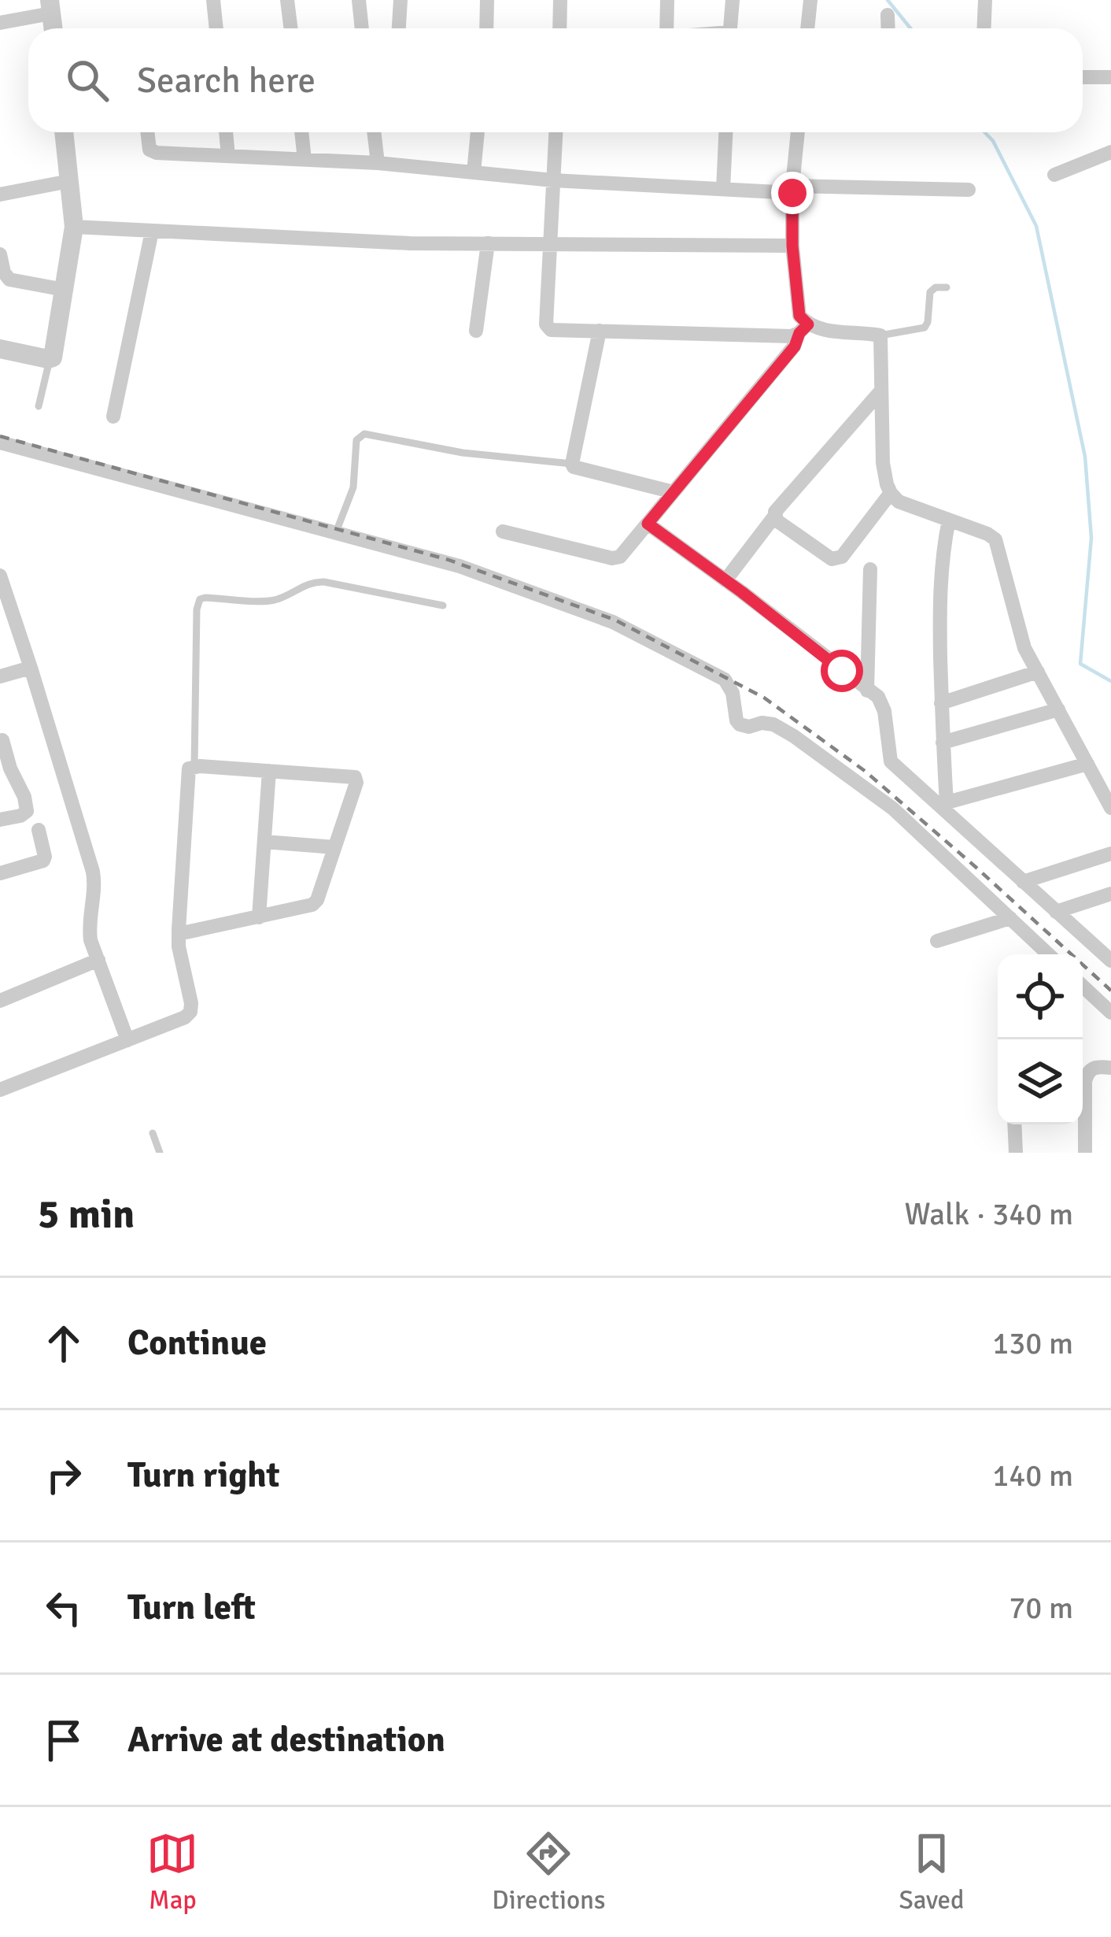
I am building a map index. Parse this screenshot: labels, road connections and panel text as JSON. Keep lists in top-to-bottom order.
{
  "page": {
    "search": "Search here",
    "heading": ["5 min", "Walk · 340 m"],
    "list": [
      ["Continue", "130 m"],
      ["Turn right", "140 m"],
      ["Turn left", "70 m"],
      "Arrive at destination"
    ],
    "nav": ["Map", "Directions", "Saved"]
  }
}
